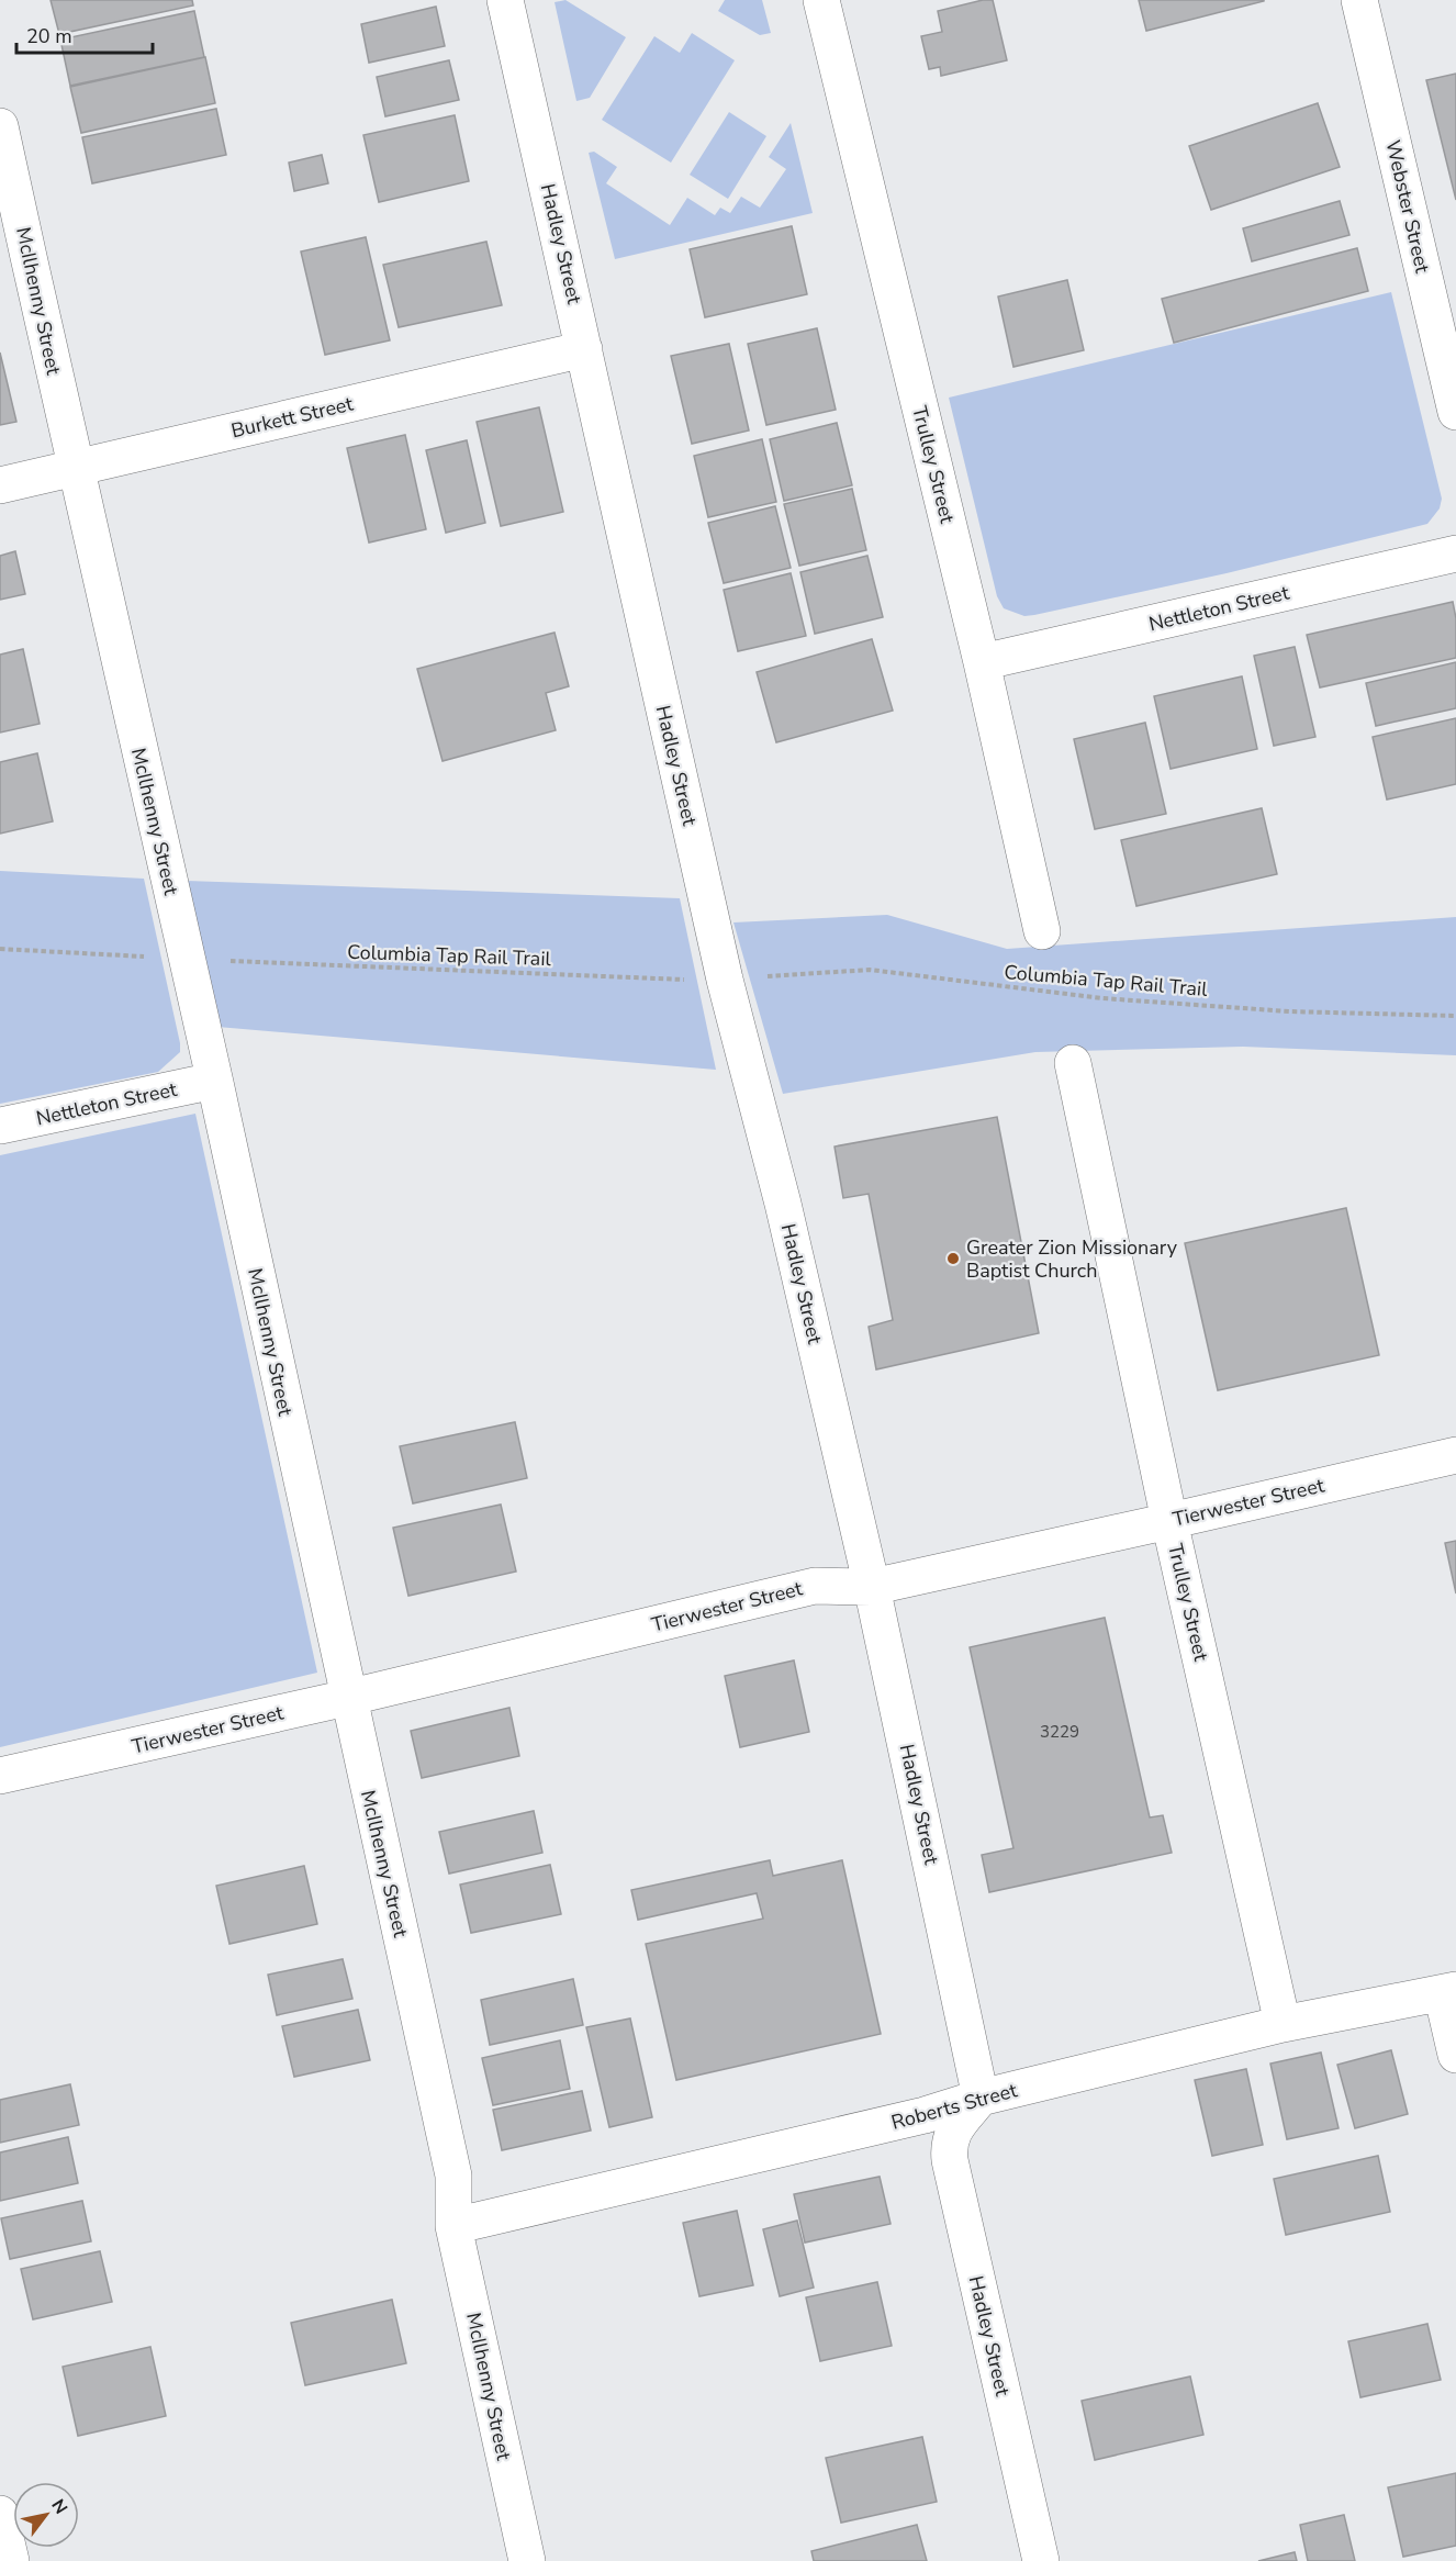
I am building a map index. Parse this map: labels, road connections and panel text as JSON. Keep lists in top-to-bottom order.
{
  "streets": {
    "street": [
      "Webster Street",
      "Hadley Street",
      "McIlhenny Street",
      "Burkett Street",
      "Trulley Street",
      "Nettleton Street",
      "Tierwester Street",
      "Roberts Street"
    ],
    "path": ["Columbia Tap Rail Trail"]
  },
  "crossings": [
    ["Hadley Street", "Burkett Street"],
    ["Hadley Street", "Tierwester Street"],
    ["Hadley Street", "Roberts Street"],
    ["McIlhenny Street", "Burkett Street"],
    ["McIlhenny Street", "Nettleton Street"],
    ["McIlhenny Street", "Tierwester Street"],
    ["McIlhenny Street", "Roberts Street"],
    ["Trulley Street", "Nettleton Street"],
    ["Trulley Street", "Tierwester Street"],
    ["Trulley Street", "Roberts Street"]
  ],
  "places": ["Greater Zion Missionary Baptist Church"],
  "house_numbers": ["3229"],
  "scale_bar": "20 m",
  "north": "top right"
}
